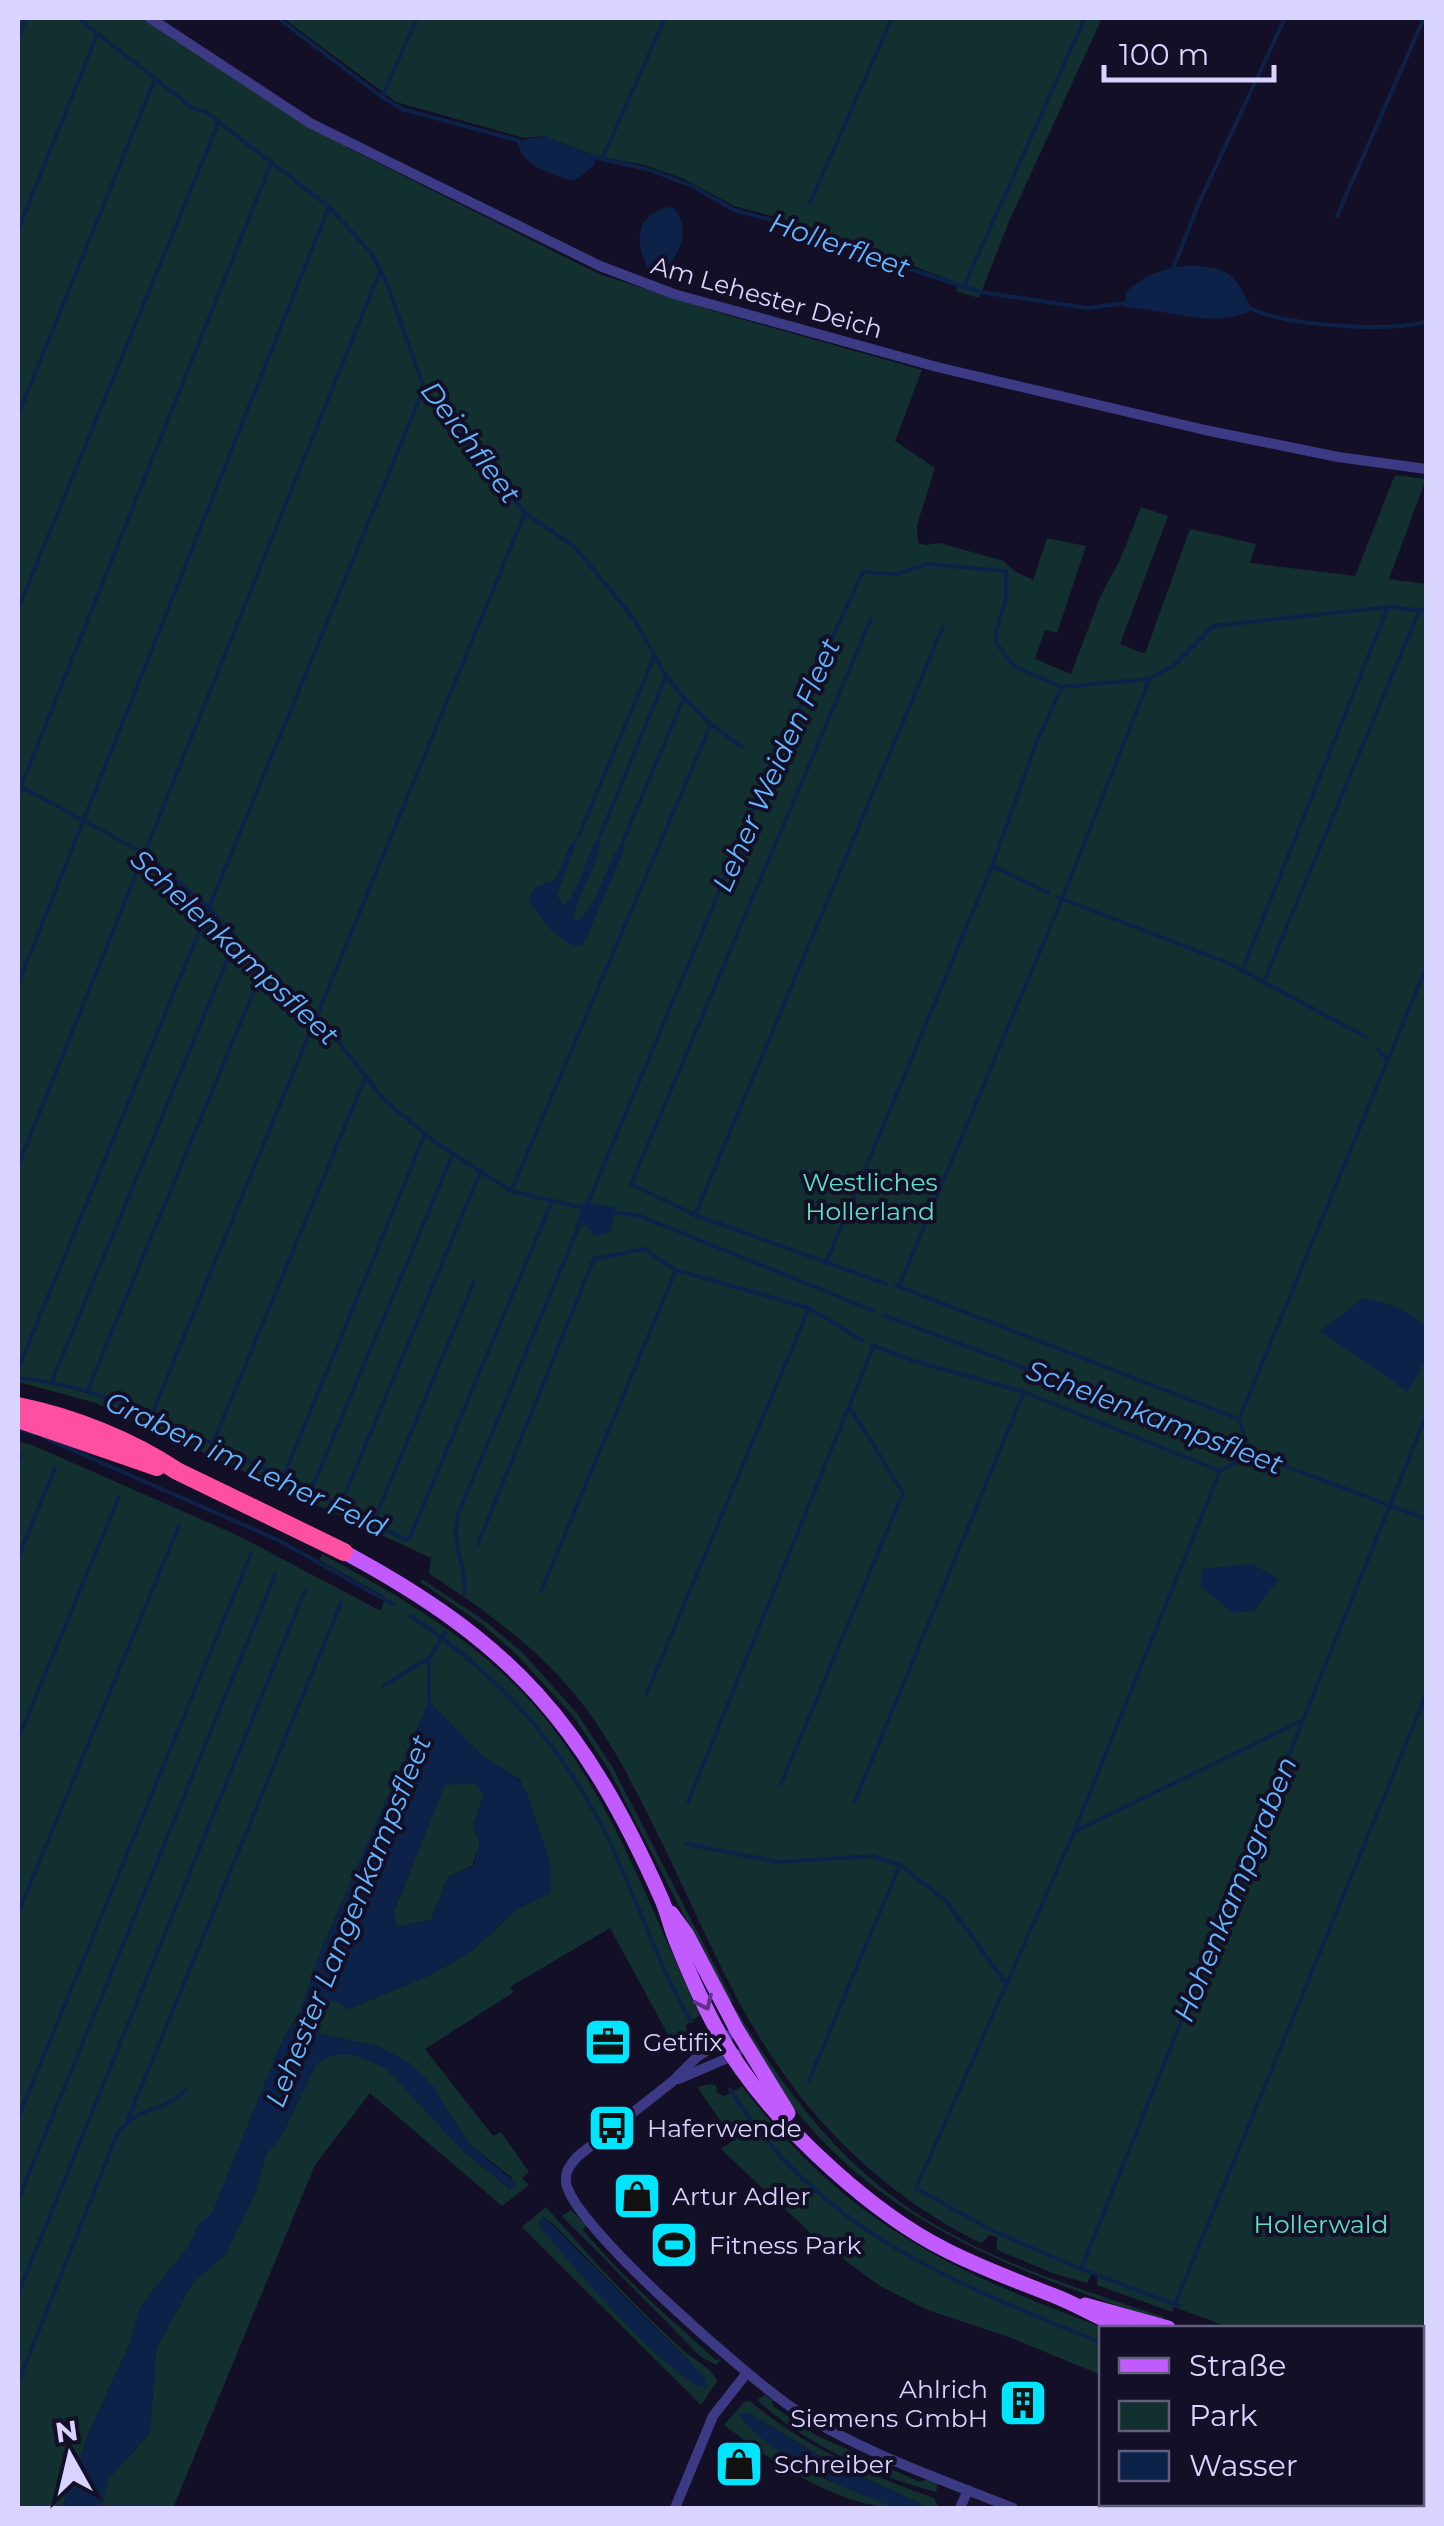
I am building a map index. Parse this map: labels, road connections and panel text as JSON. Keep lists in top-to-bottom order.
{
  "streets": {
    "street": ["Am Lehester Deich"]
  },
  "water": [
    "Hollerfleet",
    "Deichfleet",
    "Leher Weiden Fleet",
    "Schelenkampsfleet",
    "Graben im Leher Feld",
    "Hohenkampgraben",
    "Lehester Langenkampsfleet"
  ],
  "parks": ["Westliches Hollerland", "Hollerwald"],
  "places": {
    "office": ["Getifix"],
    "bus stop": ["Haferwende"],
    "shop": ["Artur Adler", "Schreiber"],
    "sports": ["Fitness Park"],
    "building": ["Ahlrich Siemens GmbH"]
  },
  "legend": ["Straße", "Park", "Wasser"],
  "scale_bar": "100 m",
  "north": "top"
}
